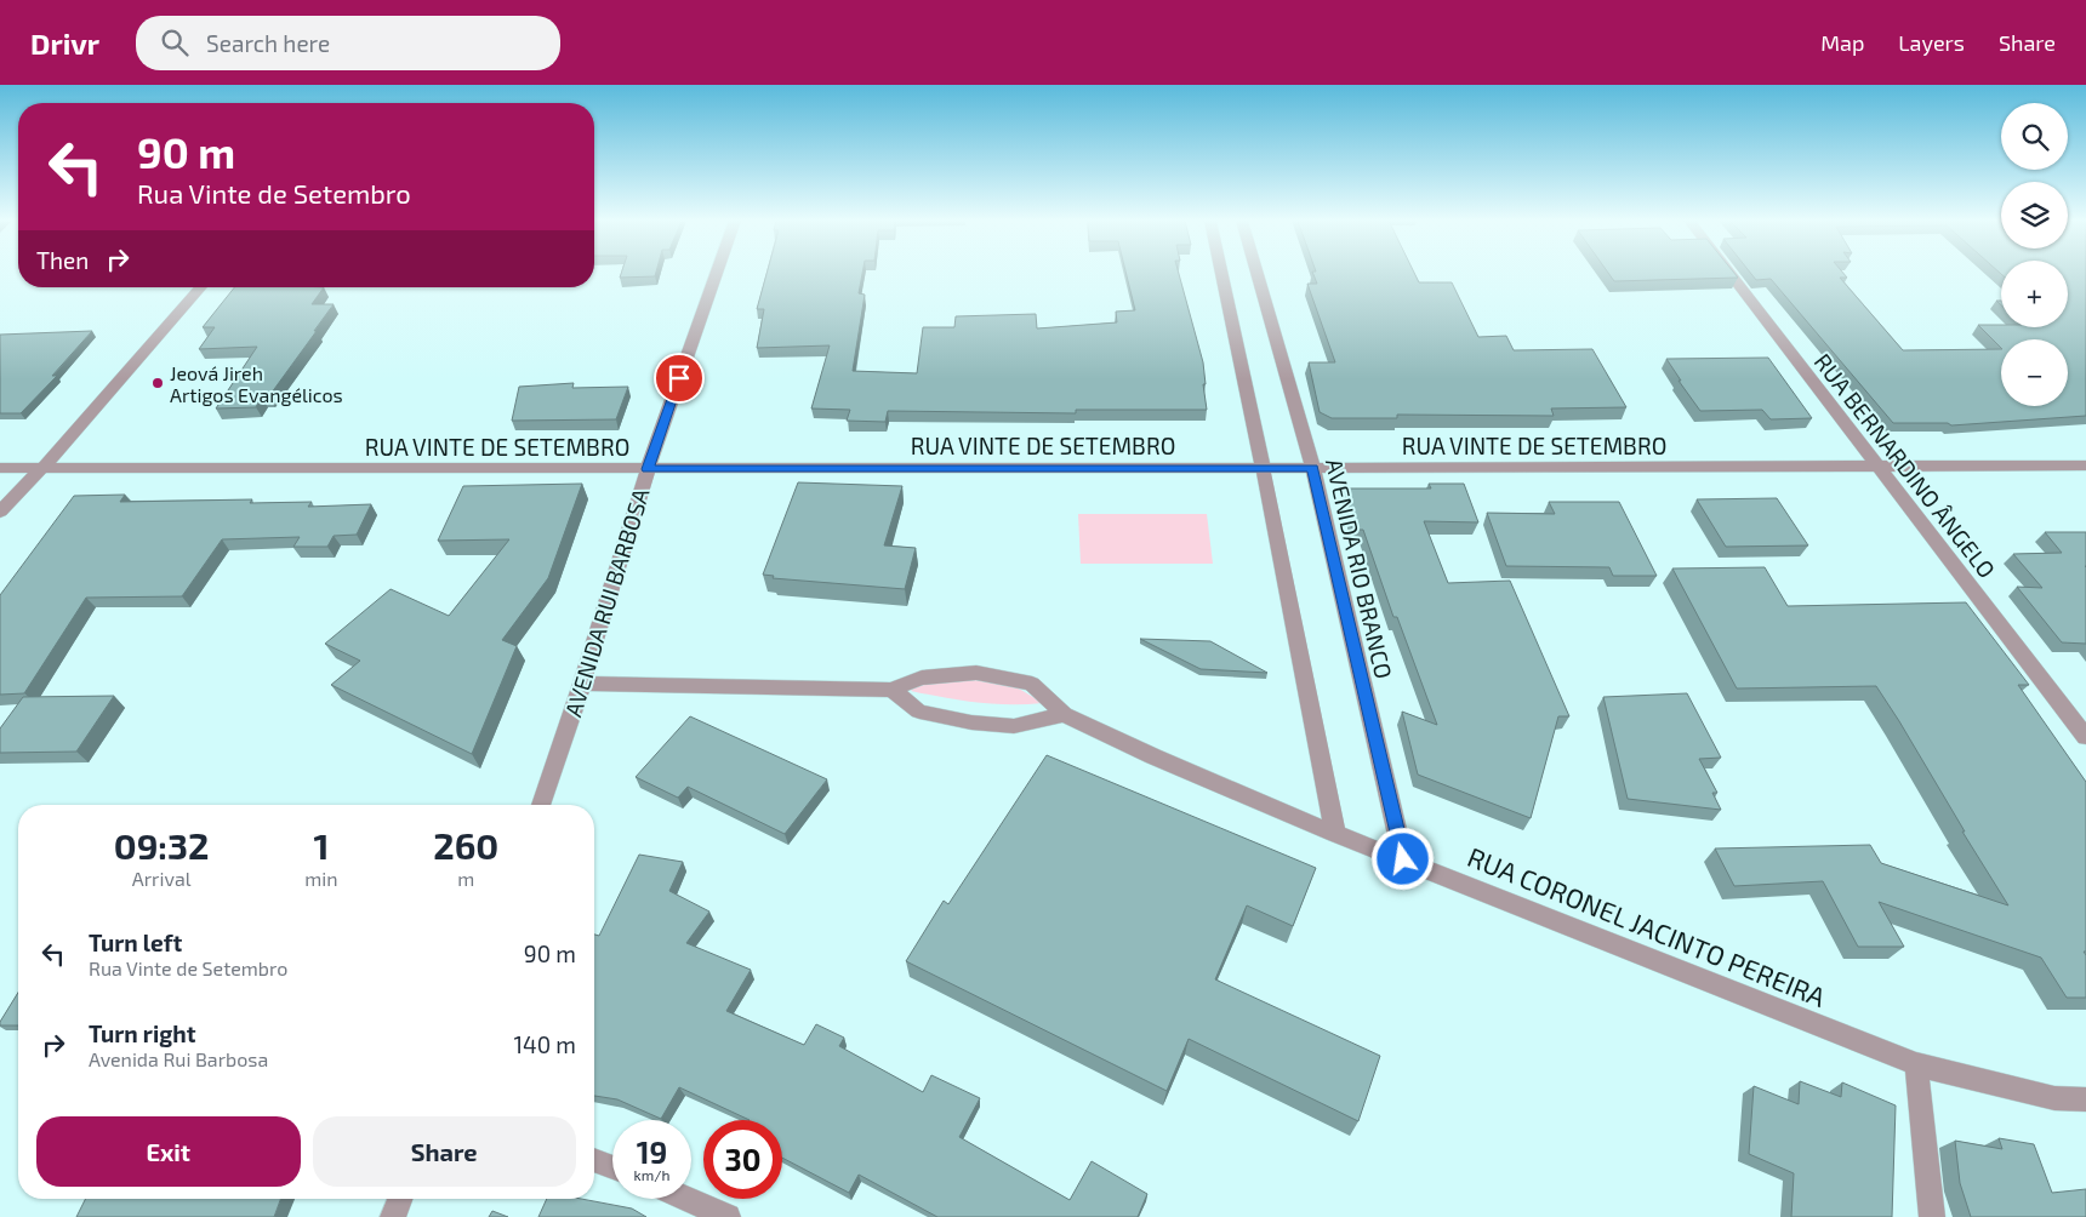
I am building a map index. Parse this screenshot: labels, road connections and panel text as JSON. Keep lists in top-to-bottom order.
{
  "streets": {
    "street": [
      "RUA VINTE DE SETEMBRO",
      "RUA BERNARDINO ÂNGELO",
      "AVENIDA RIO BRANCO",
      "AVENIDA RUI BARBOSA",
      "RUA CORONEL JACINTO PEREIRA"
    ]
  },
  "crossings": [
    ["RUA VINTE DE SETEMBRO", "RUA BERNARDINO ÂNGELO"],
    ["RUA VINTE DE SETEMBRO", "AVENIDA RIO BRANCO"],
    ["RUA VINTE DE SETEMBRO", "AVENIDA RUI BARBOSA"],
    ["AVENIDA RIO BRANCO", "RUA CORONEL JACINTO PEREIRA"],
    ["AVENIDA RUI BARBOSA", "RUA CORONEL JACINTO PEREIRA"]
  ],
  "places": ["Jeová Jireh Artigos Evangélicos"],
  "page": {
    "header": "Drivr",
    "search": "Search here",
    "nav": ["Map", "Layers", "Share"],
    "map_buttons": ["+", "−"],
    "turn": ["90 m", "Rua Vinte de Setembro"],
    "then": "Then",
    "eta": [
      "09:32",
      "Arrival",
      "1",
      "min",
      "260",
      "m"
    ],
    "list": [
      {
        "name": "Turn left",
        "note": "Rua Vinte de Setembro",
        "value": "90 m"
      },
      {
        "name": "Turn right",
        "note": "Avenida Rui Barbosa",
        "value": "140 m"
      }
    ],
    "buttons": ["Exit", "Share"],
    "speed": "19 km/h",
    "limit": "30"
  }
}
